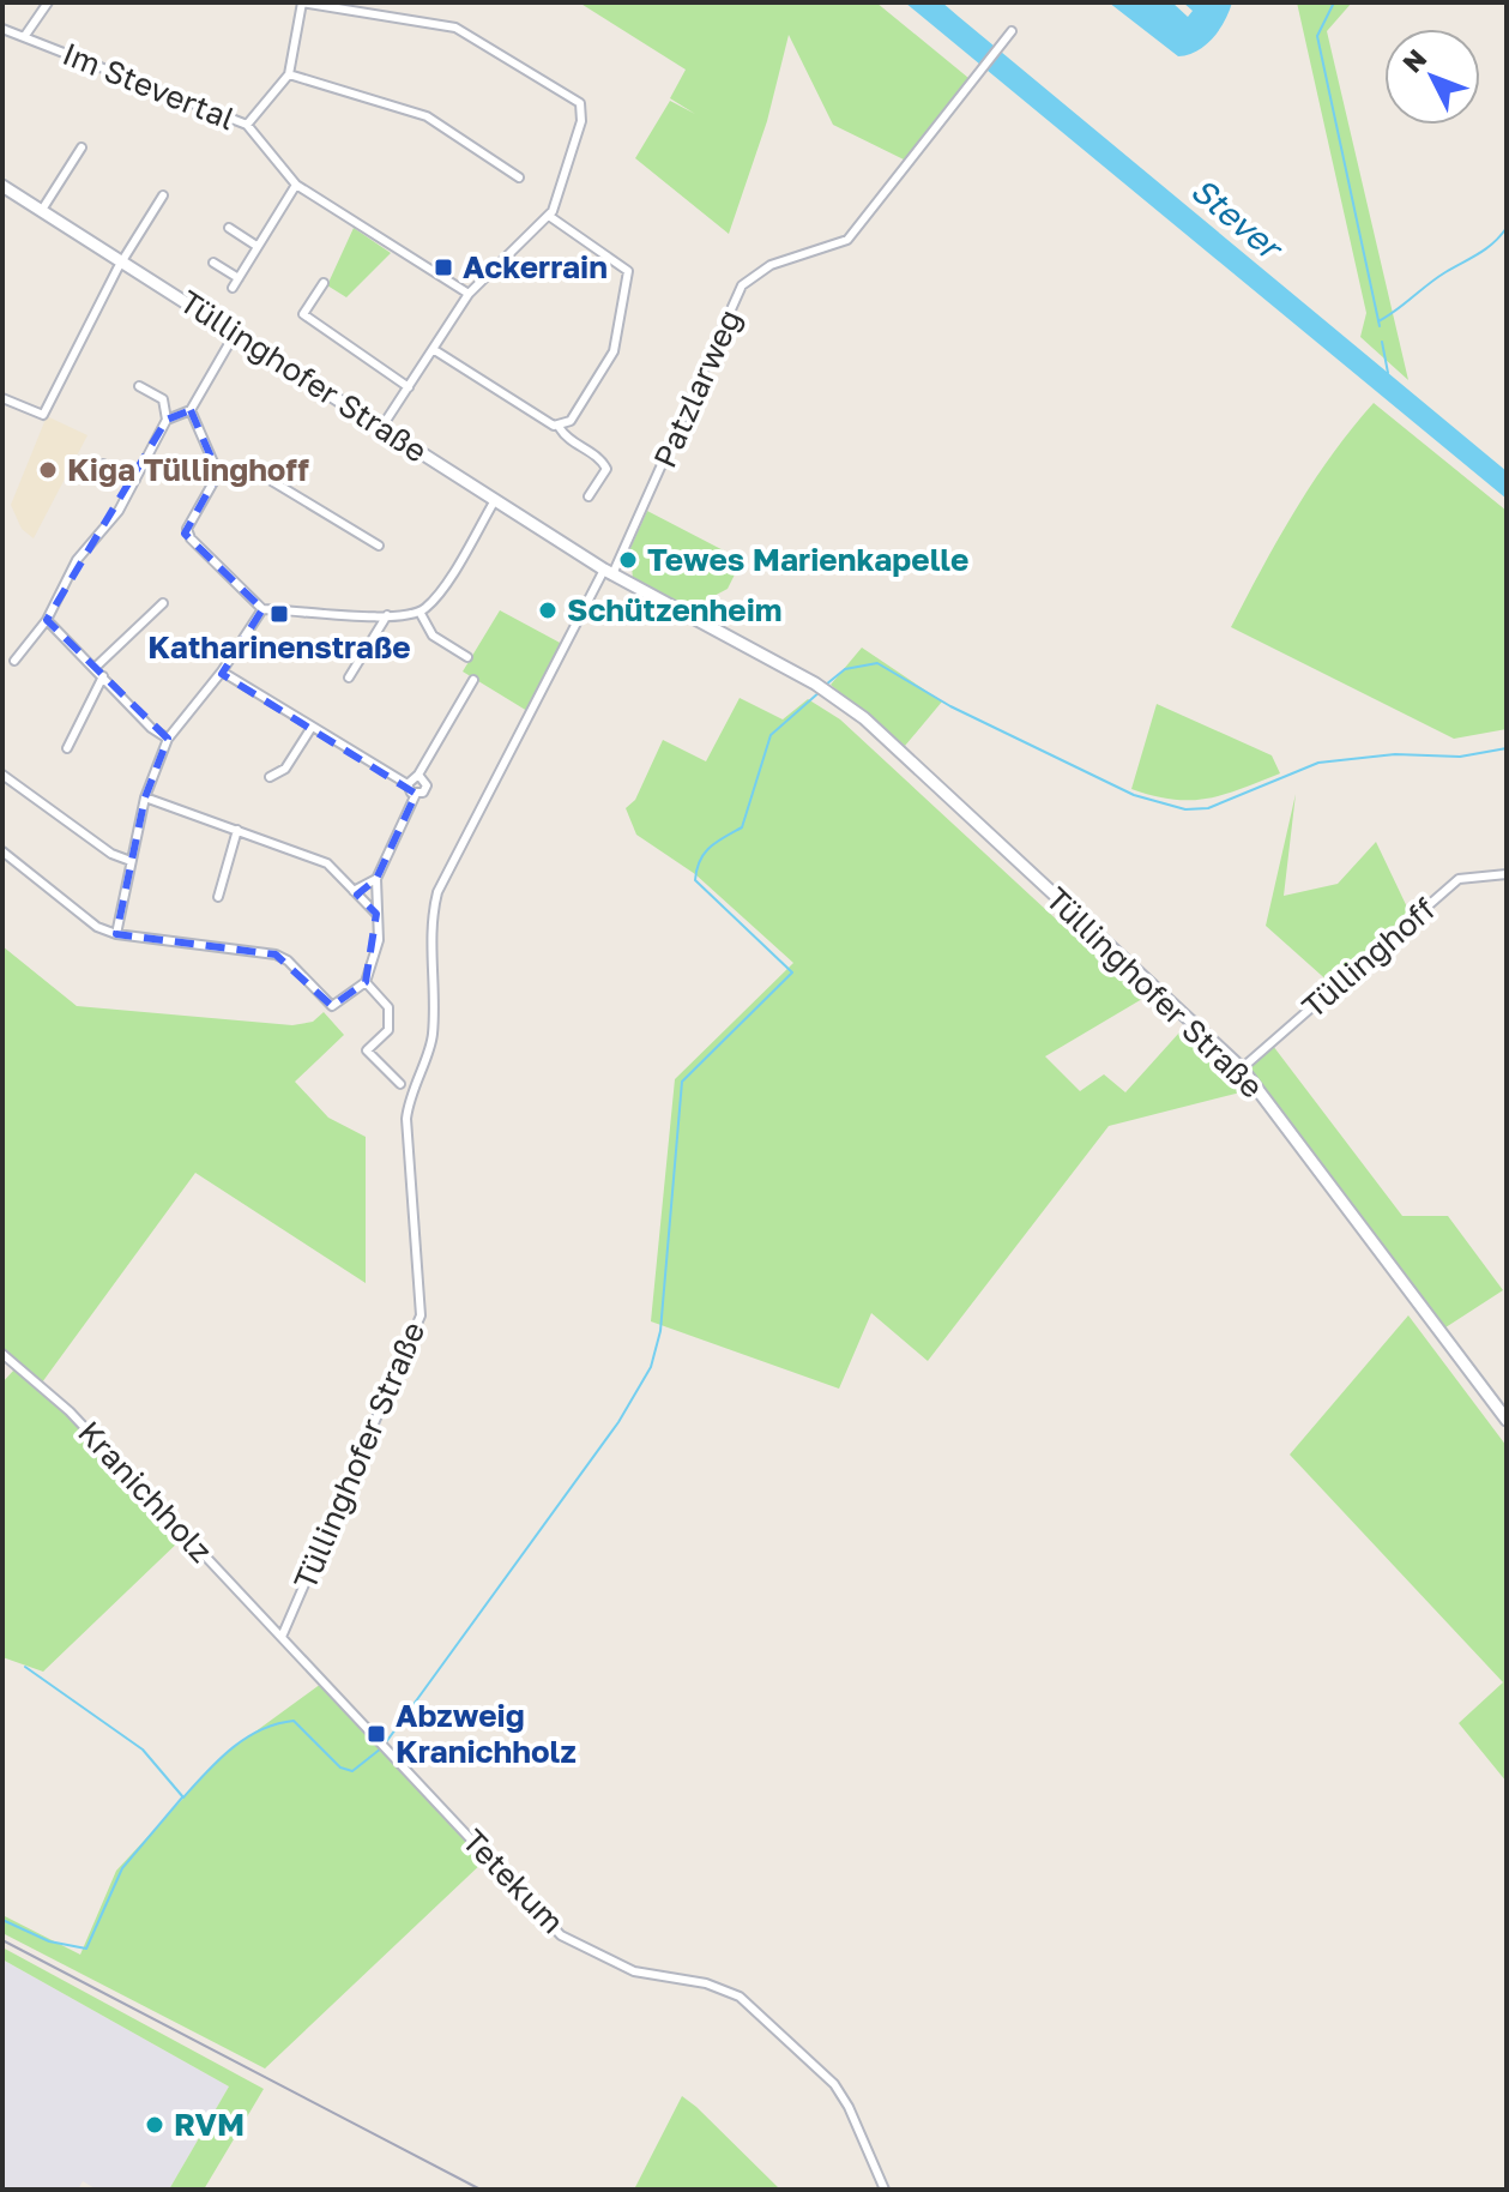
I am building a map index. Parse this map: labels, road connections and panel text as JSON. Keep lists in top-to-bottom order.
{
  "streets": {
    "main road": ["Tüllinghofer Straße"],
    "street": [
      "Im Stevertal",
      "Patzlarweg",
      "Tüllinghoff",
      "Kranichholz",
      "Tetekum"
    ]
  },
  "crossings": [
    ["Tüllinghofer Straße", "Patzlarweg"],
    ["Tüllinghofer Straße", "Tüllinghoff"],
    ["Tüllinghofer Straße", "Kranichholz"],
    ["Tüllinghofer Straße", "Tetekum"],
    ["Kranichholz", "Tetekum"]
  ],
  "water": ["Stever"],
  "places": {
    "transit": ["Ackerrain", "Katharinenstraße", "Abzweig Kranichholz"],
    "other": [
      "Kiga Tüllinghoff",
      "Tewes Marienkapelle",
      "Schützenheim",
      "RVM"
    ]
  },
  "north": "top left"
}
